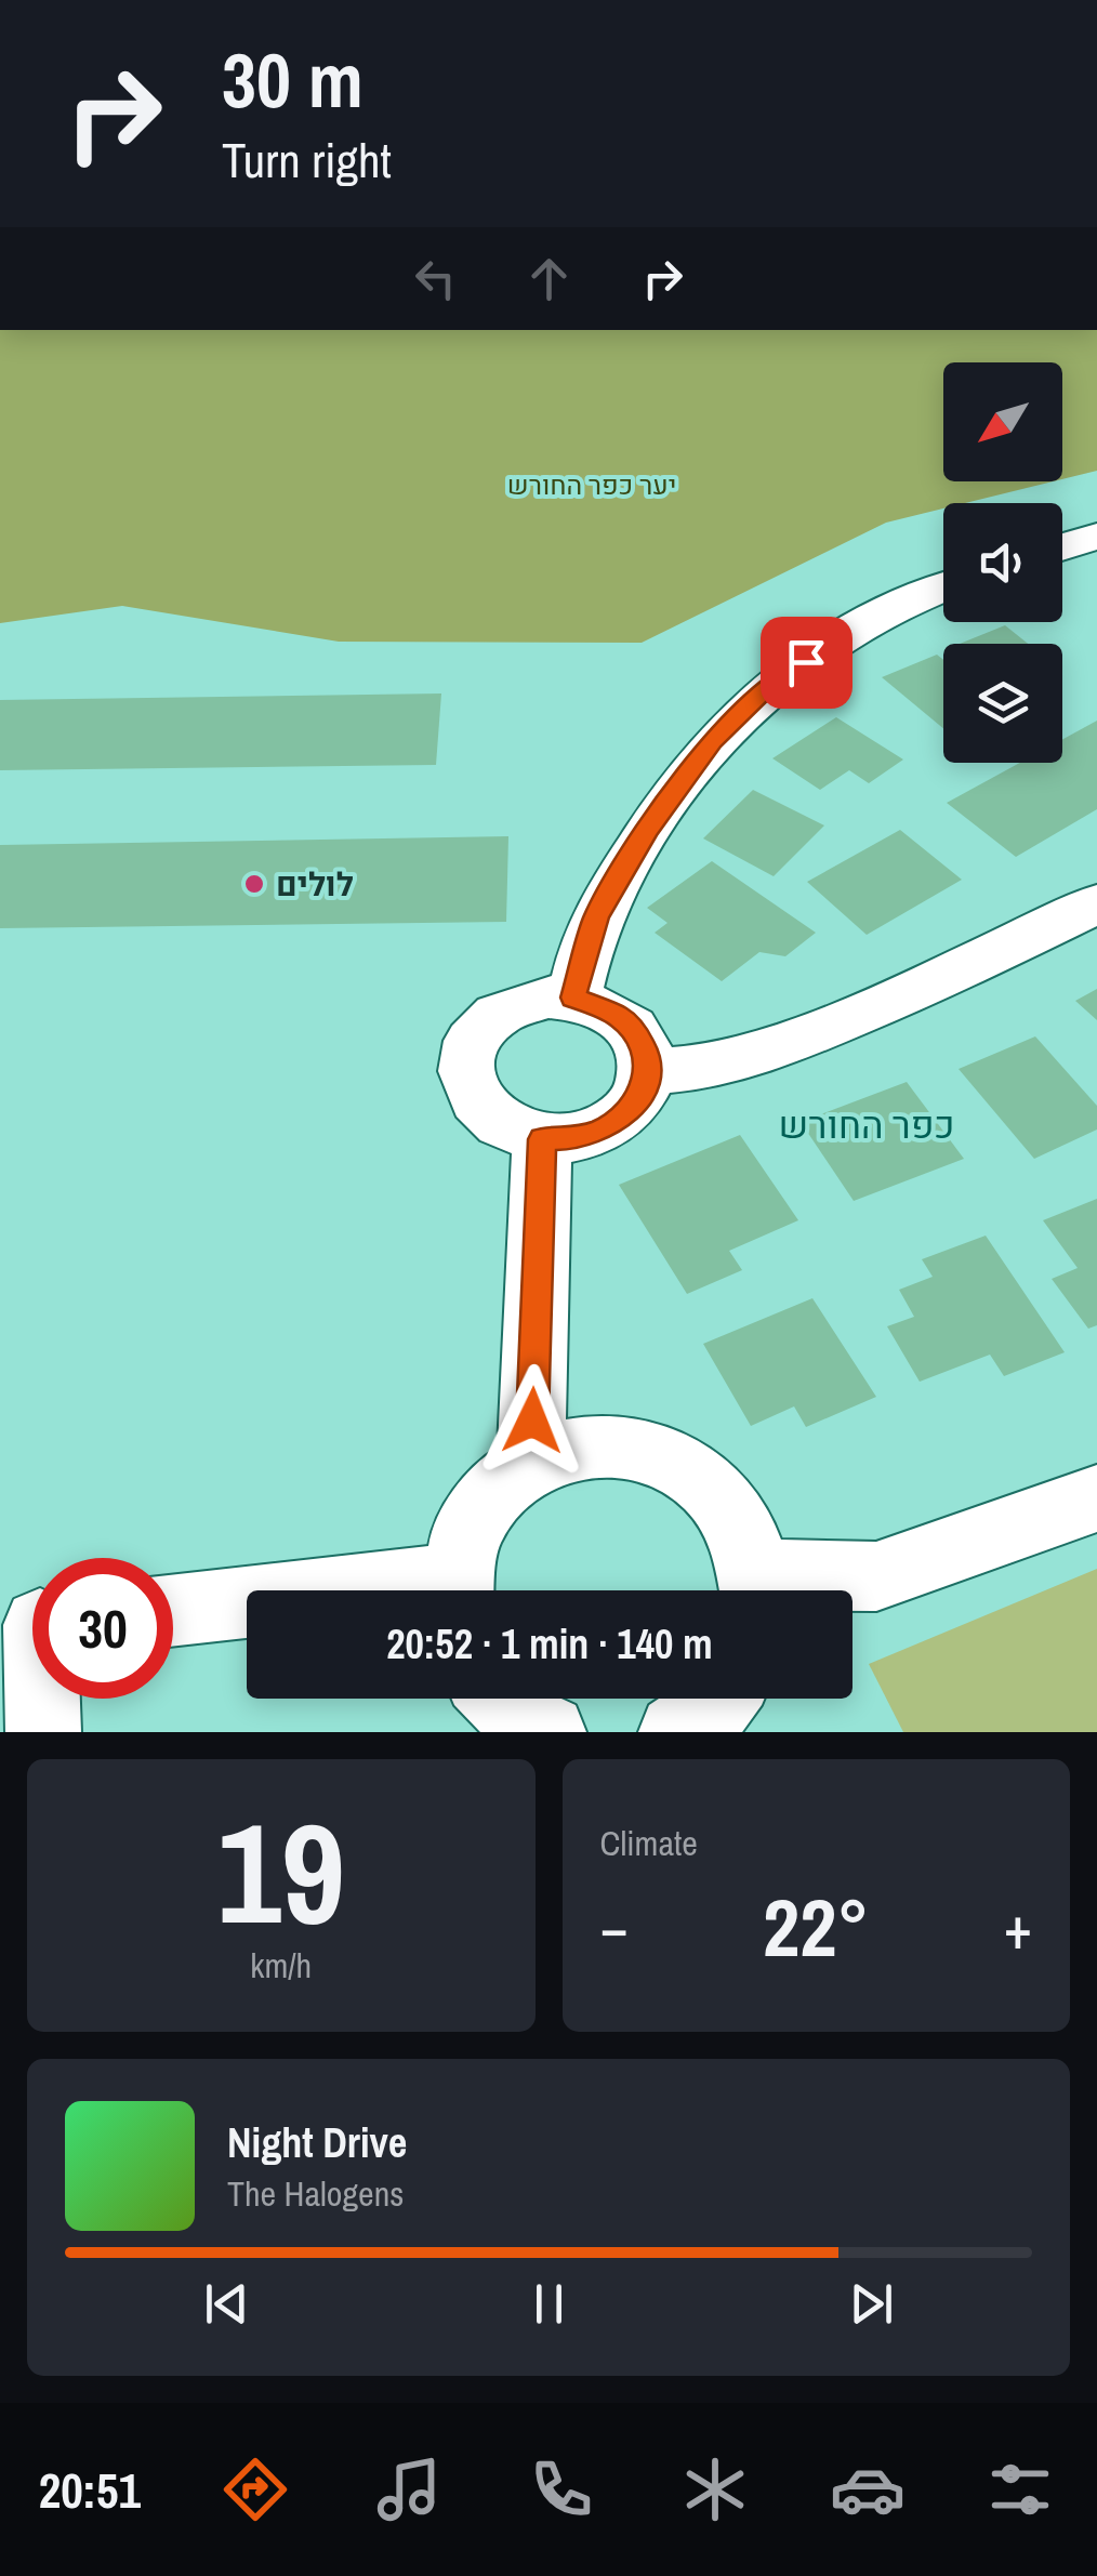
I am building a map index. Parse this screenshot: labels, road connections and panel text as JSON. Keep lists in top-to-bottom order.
{
  "districts": ["כפר החורש"],
  "parks": ["יער כפר החורש"],
  "places": ["לולים"],
  "north": "bottom left",
  "page": {
    "turn": ["30 m", "Turn right"],
    "limit": "30",
    "trip": "20:52 · 1 min · 140 m",
    "tile": [
      ["19", "km/h"],
      "Climate"
    ],
    "heat": ["−", "22°", "+"],
    "song": ["Night Drive", "The Halogens"],
    "tabs": "20:51"
  }
}
